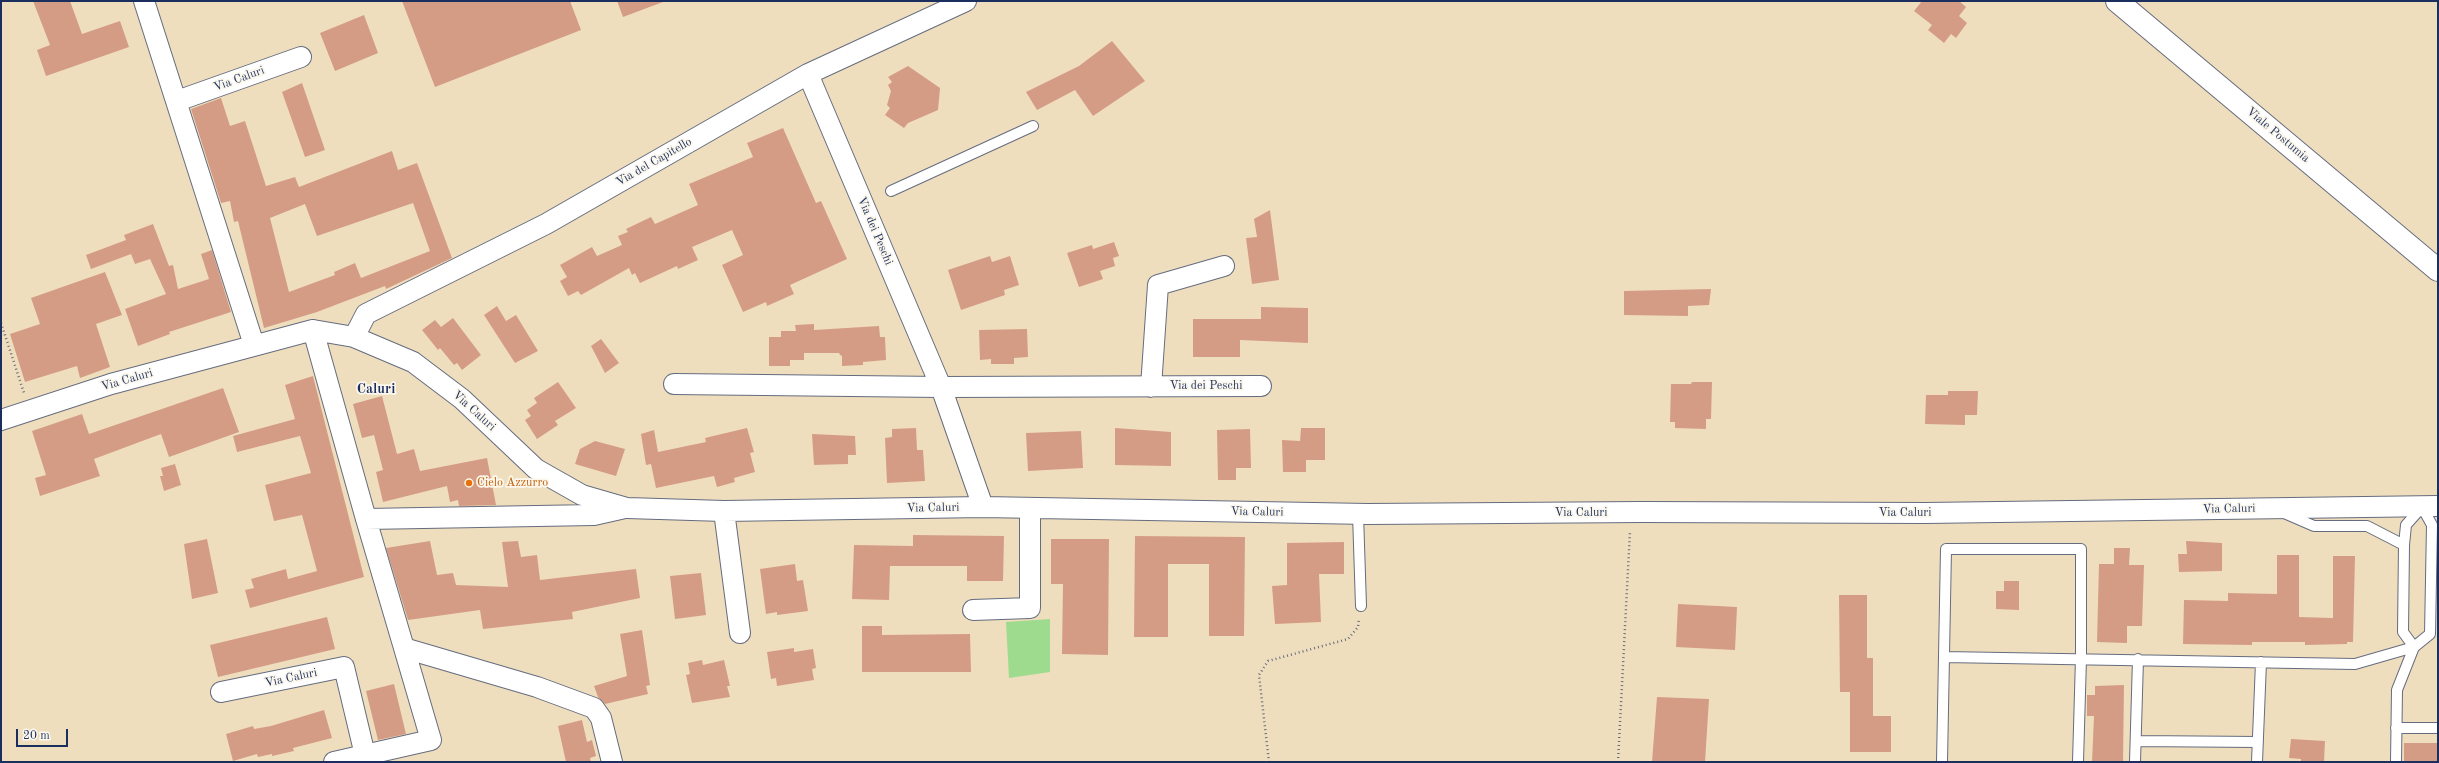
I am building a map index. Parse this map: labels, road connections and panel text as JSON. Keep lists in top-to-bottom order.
{
  "streets": {
    "main road": ["Viale Postumia"],
    "street": ["Via Caluri", "Via del Capitello", "Via dei Peschi"]
  },
  "crossings": [
    ["Via Caluri", "Via del Capitello"],
    ["Via Caluri", "Via dei Peschi"],
    ["Via del Capitello", "Via dei Peschi"]
  ],
  "districts": ["Caluri"],
  "places": ["Cielo Azzurro"],
  "scale_bar": "20 m"
}
